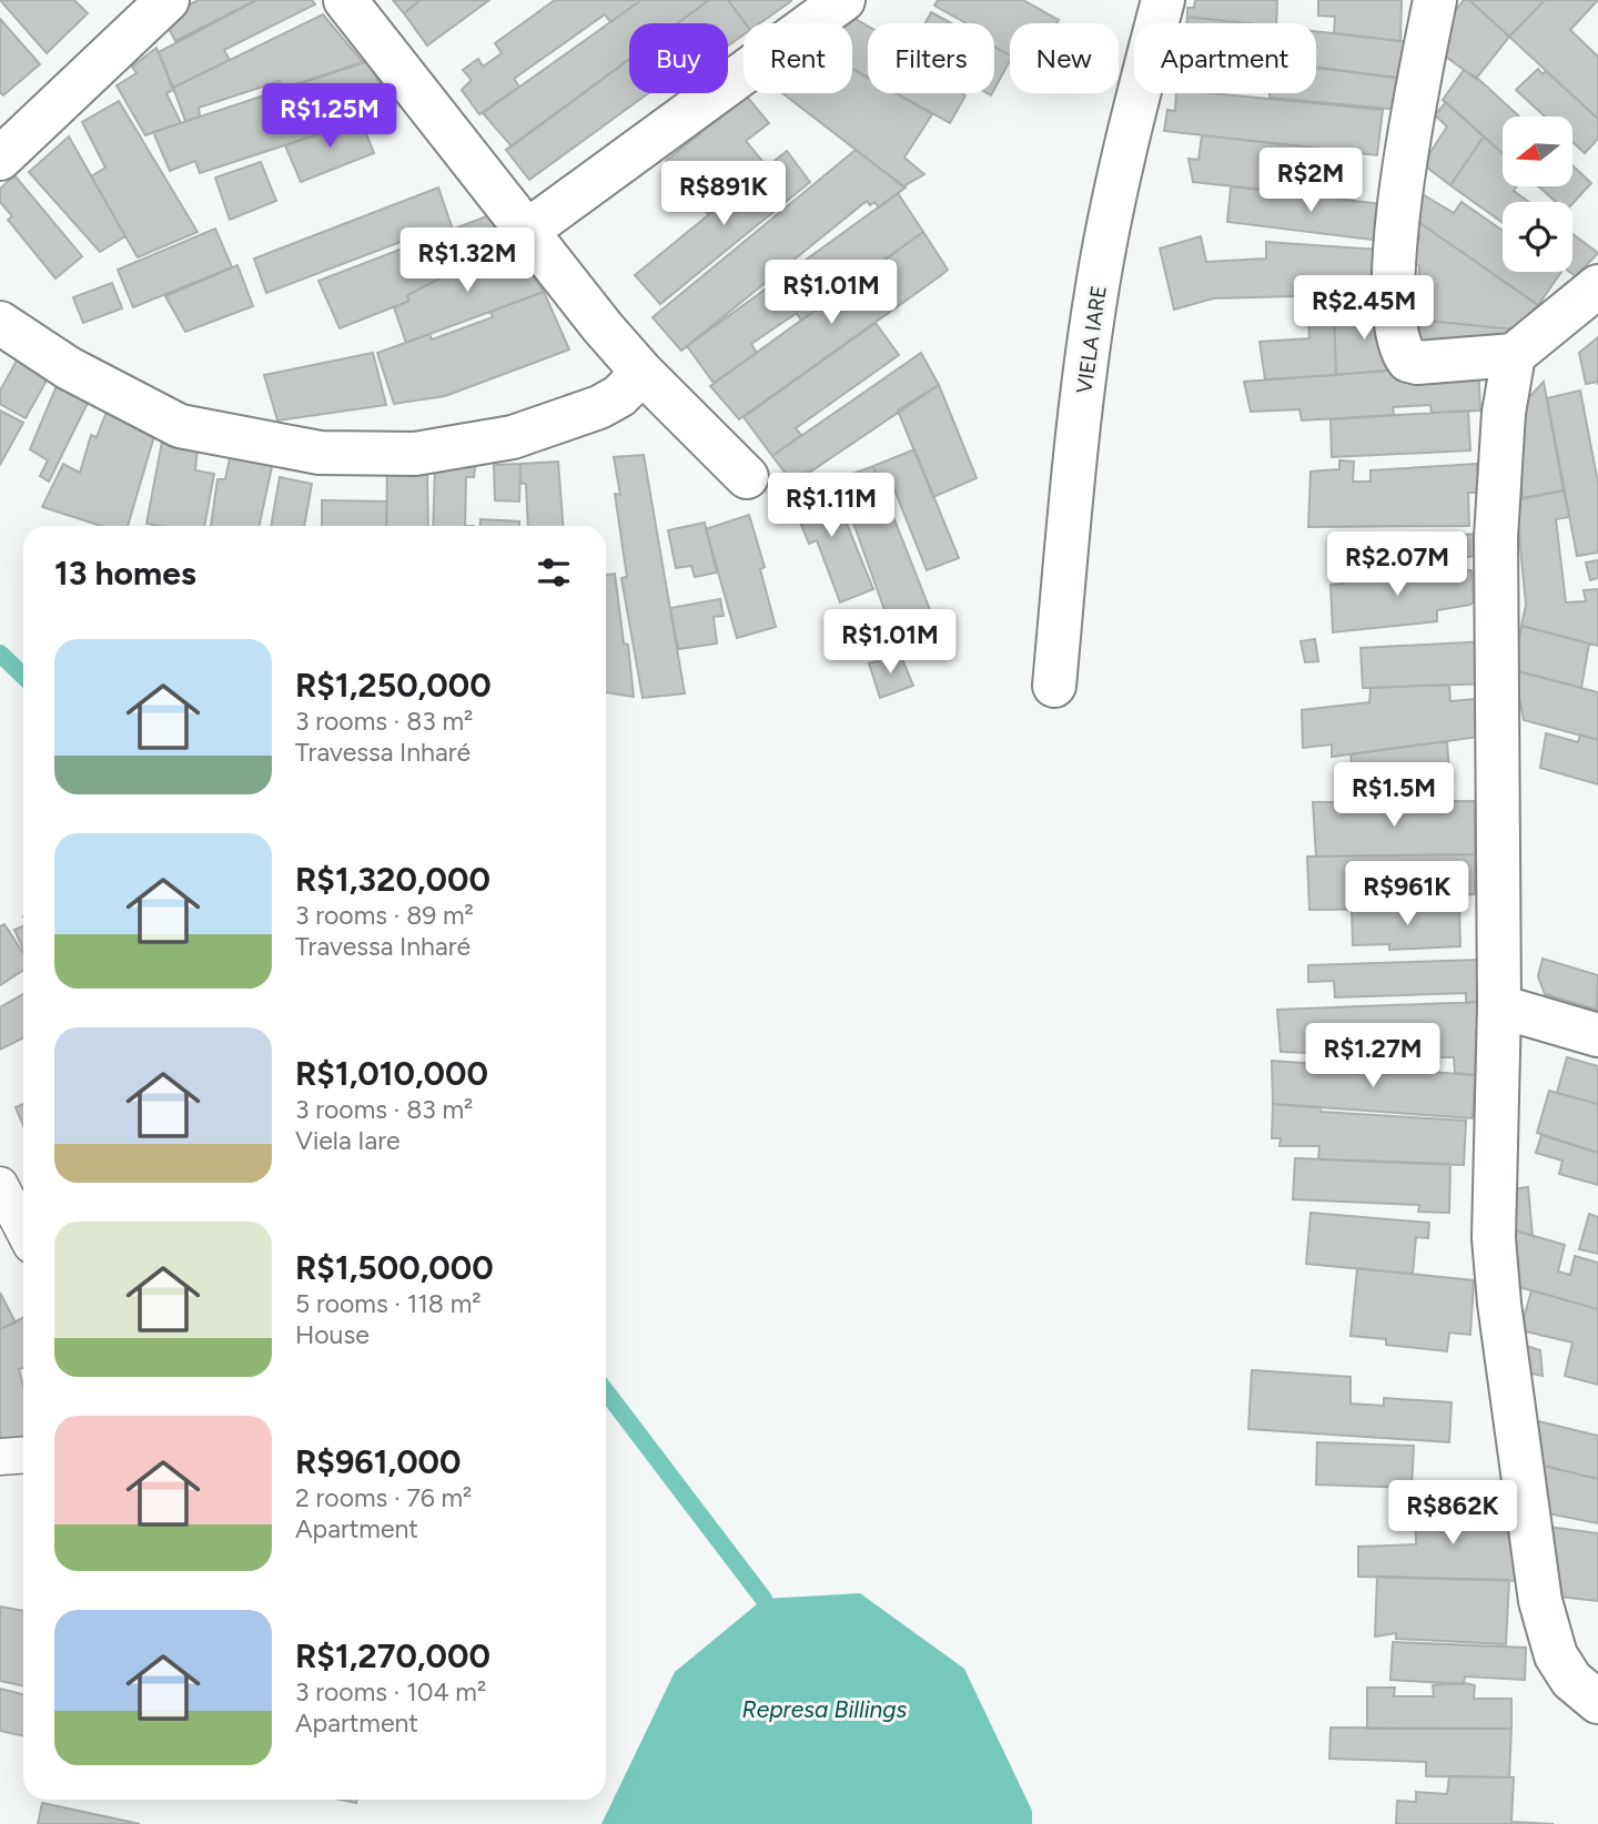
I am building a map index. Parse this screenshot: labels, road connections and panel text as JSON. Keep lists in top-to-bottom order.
{
  "streets": {
    "street": ["VIELA IARE"]
  },
  "water": ["Represa Billings"],
  "north": "left",
  "page": {
    "chip": [
      "Buy",
      "Rent",
      "Filters",
      "New",
      "Apartment"
    ],
    "price": [
      "R$1.25M",
      "R$2M",
      "R$891K",
      "R$1.32M",
      "R$1.01M",
      "R$2.45M",
      "R$1.11M",
      "R$2.07M",
      "R$1.01M",
      "R$1.5M",
      "R$961K",
      "R$1.27M",
      "R$862K"
    ],
    "heading": "13 homes",
    "list": [
      {
        "name": "R$1,250,000",
        "note": "3 rooms · 83 m² · Travessa Inharé"
      },
      {
        "name": "R$1,320,000",
        "note": "3 rooms · 89 m² · Travessa Inharé"
      },
      {
        "name": "R$1,010,000",
        "note": "3 rooms · 83 m² · Viela Iare"
      },
      {
        "name": "R$1,500,000",
        "note": "5 rooms · 118 m² · House"
      },
      {
        "name": "R$961,000",
        "note": "2 rooms · 76 m² · Apartment"
      },
      {
        "name": "R$1,270,000",
        "note": "3 rooms · 104 m² · Apartment"
      }
    ]
  }
}
